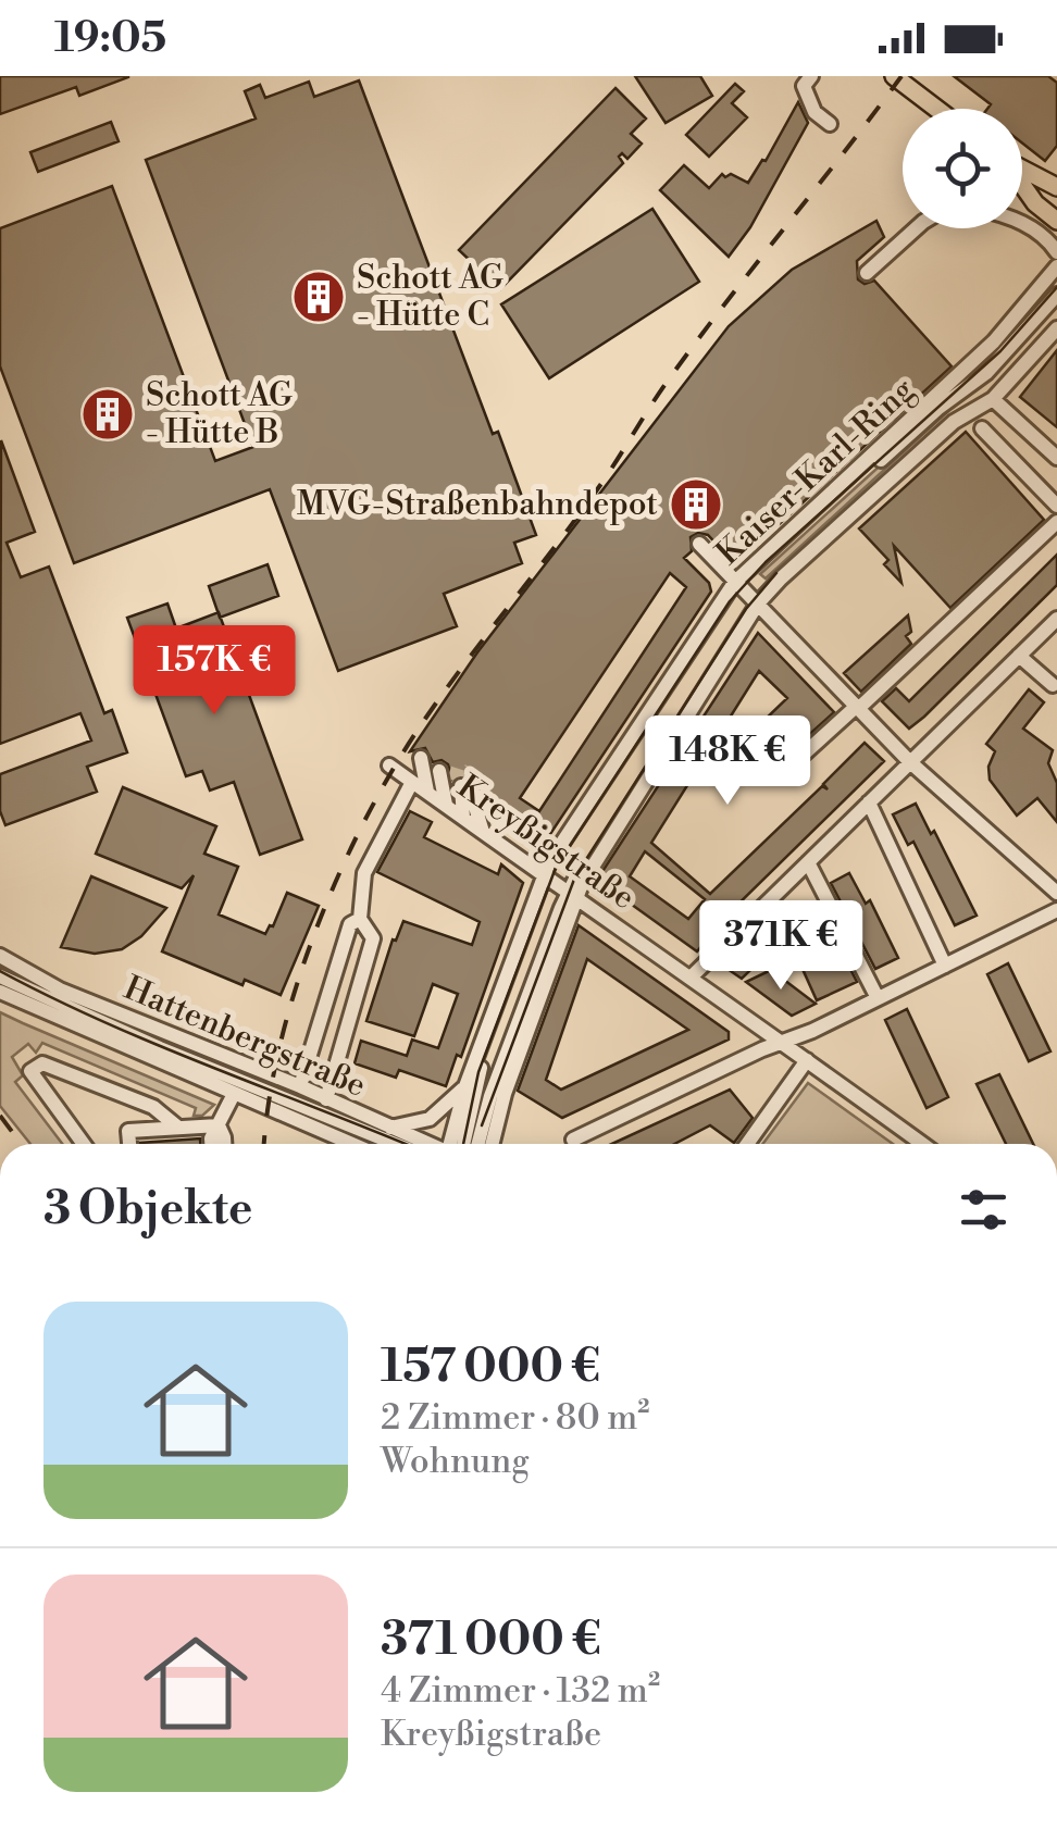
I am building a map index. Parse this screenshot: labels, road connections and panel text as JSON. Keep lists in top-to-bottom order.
{
  "streets": {
    "street": ["Kaiser-Karl-Ring", "Kreyßigstraße", "Hattenbergstraße"]
  },
  "crossings": [
    ["Kaiser-Karl-Ring", "Kreyßigstraße"],
    ["Kaiser-Karl-Ring", "Hattenbergstraße"]
  ],
  "places": {
    "building": ["Schott AG - Hütte C", "Schott AG - Hütte B", "MVG-Straßenbahndepot"]
  },
  "page": {
    "status": "19:05",
    "price": ["157K €", "148K €", "371K €"],
    "heading": "3 Objekte",
    "list": [
      {
        "name": "157 000 €",
        "note": "2 Zimmer · 80 m² · Wohnung"
      },
      {
        "name": "371 000 €",
        "note": "4 Zimmer · 132 m² · Kreyßigstraße"
      }
    ]
  }
}
